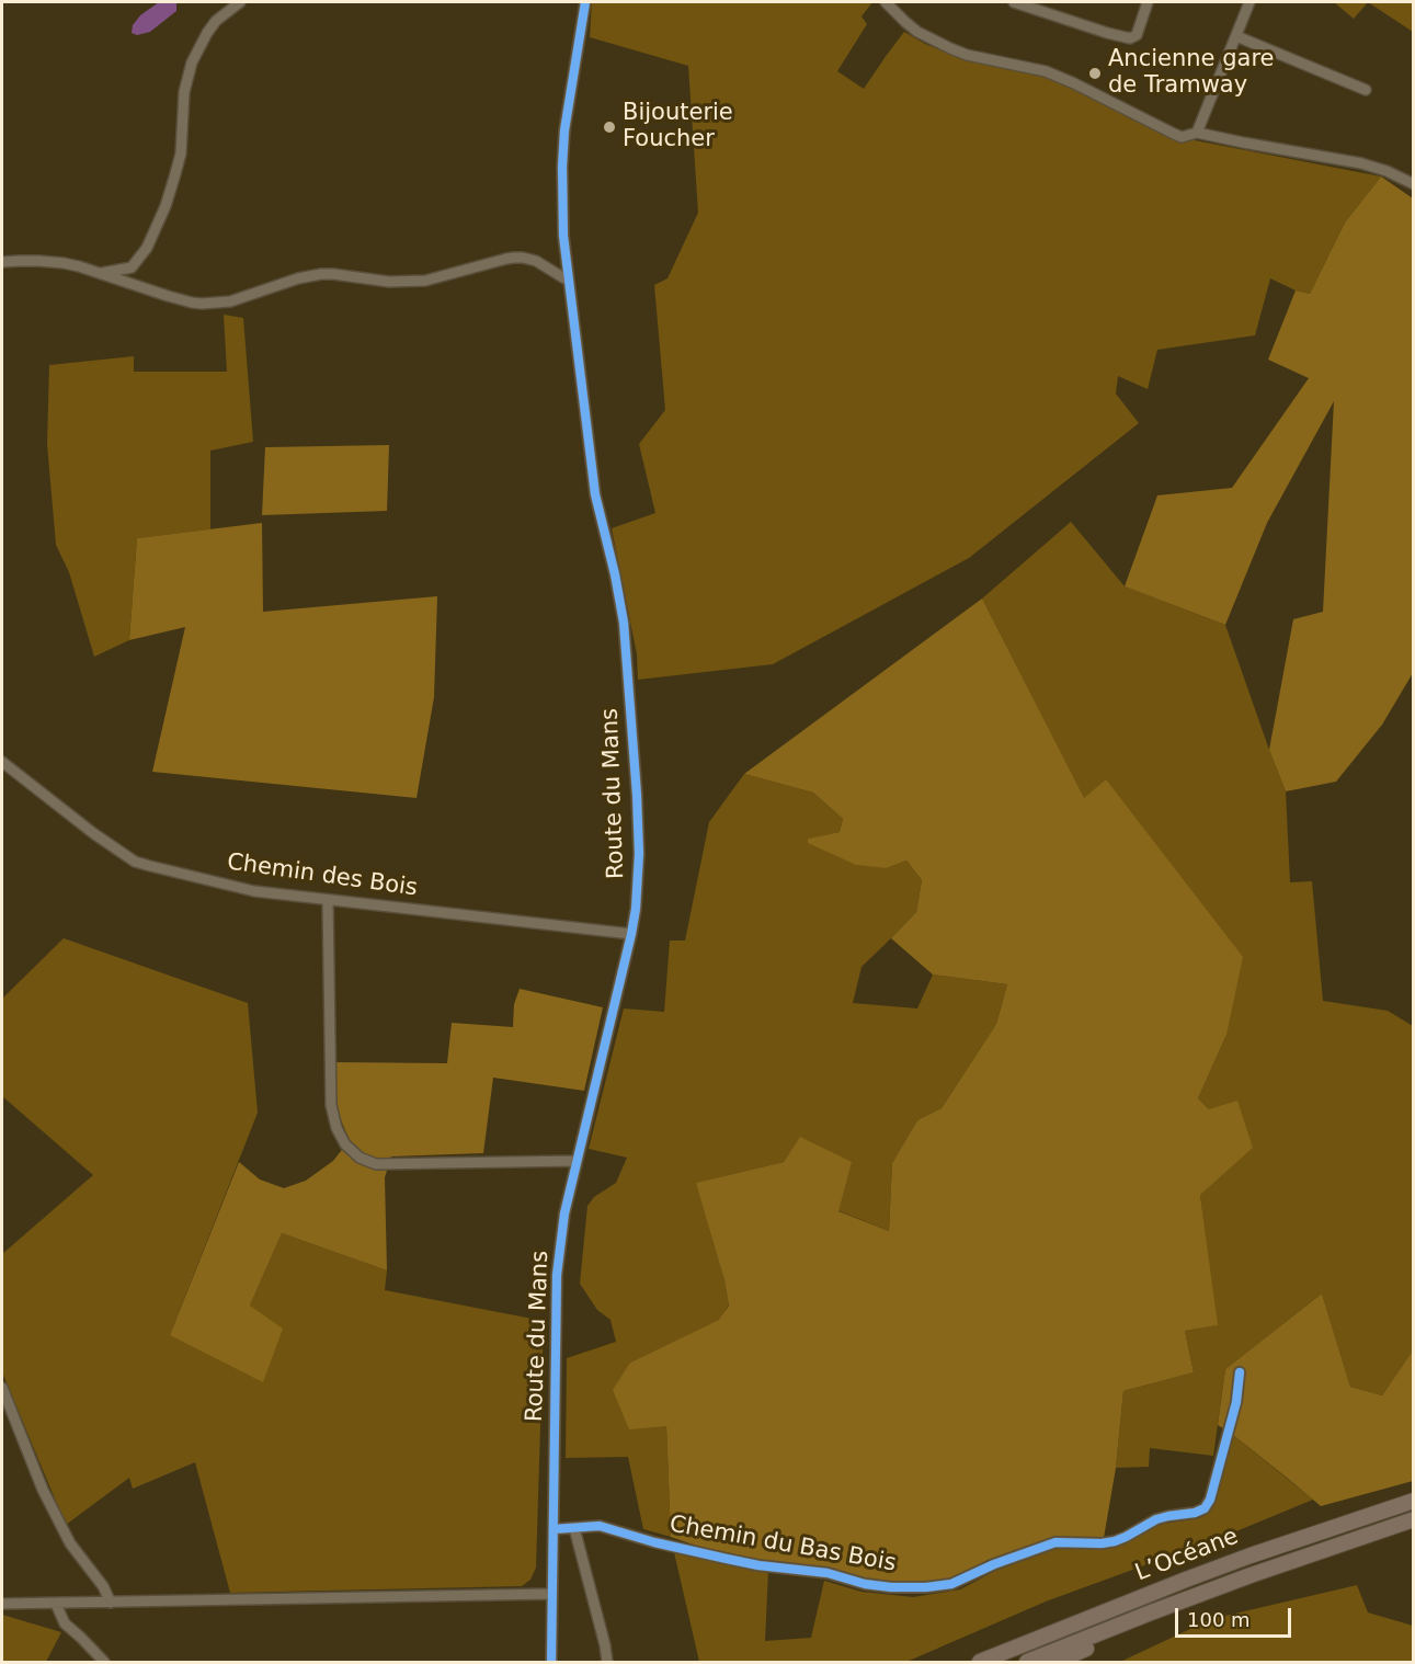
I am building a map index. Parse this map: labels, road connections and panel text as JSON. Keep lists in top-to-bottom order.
{
  "streets": {
    "highway": ["L’Océane"],
    "street": ["Route du Mans", "Chemin des Bois", "Chemin du Bas Bois"]
  },
  "crossings": [
    ["Route du Mans", "Chemin des Bois"],
    ["Route du Mans", "Chemin du Bas Bois"]
  ],
  "places": ["Ancienne gare de Tramway", "Bijouterie Foucher"],
  "scale_bar": "100 m"
}
